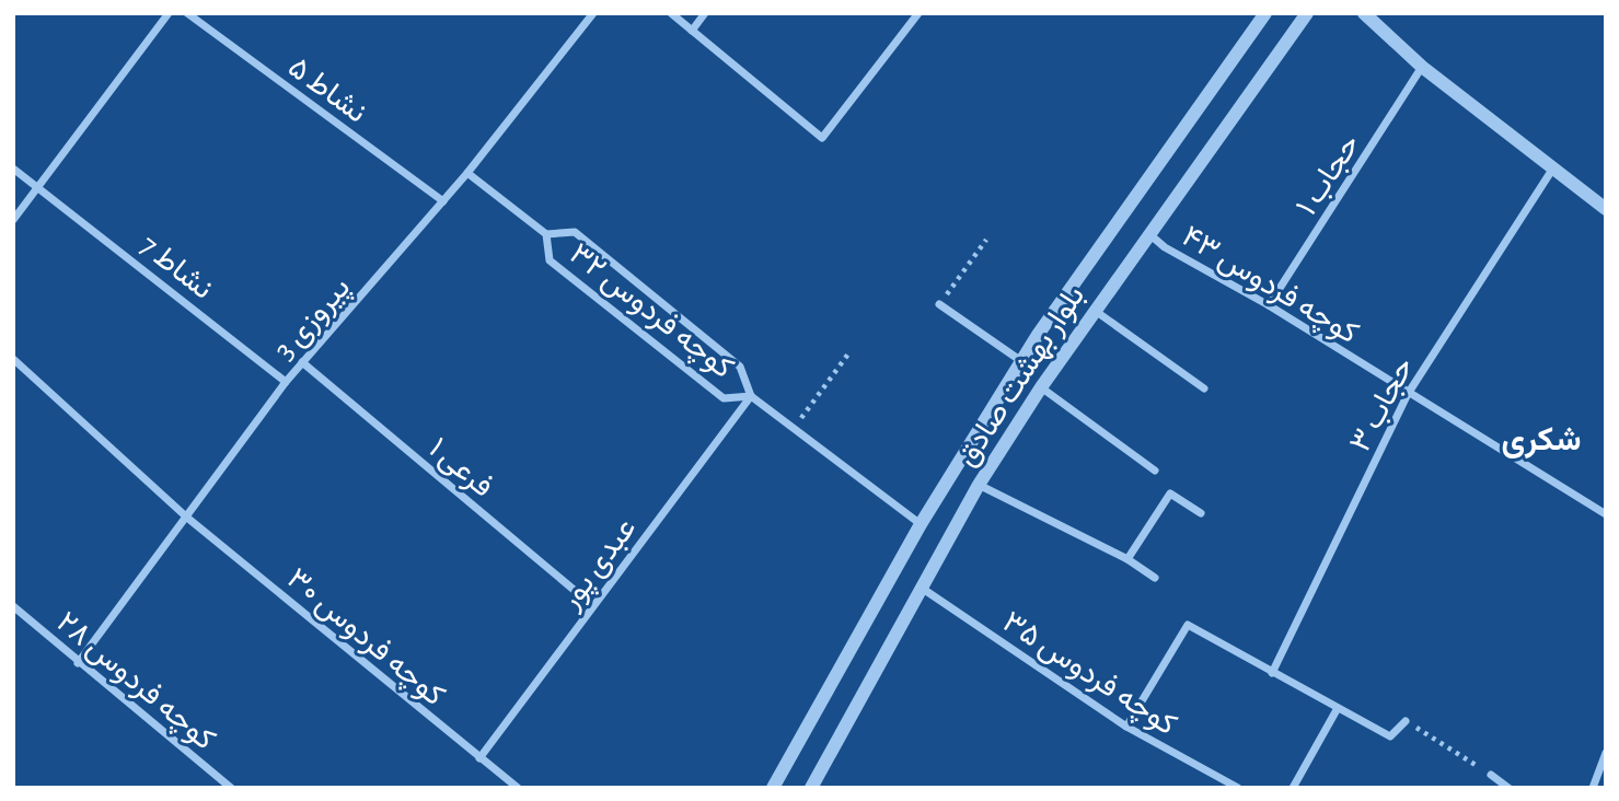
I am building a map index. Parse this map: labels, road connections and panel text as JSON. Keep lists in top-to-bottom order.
{
  "streets": {
    "street": [
      "نشاط ۵",
      "حجاب ۱",
      "نشاط 7",
      "کوچه فردوس ۴۳",
      "کوچه فردوس ۳۲",
      "پیروزی 3",
      "بلوار بهشت صادق",
      "حجاب ۳",
      "فرعی ۱",
      "عبدی پور",
      "کوچه فردوس ۳۰",
      "کوچه فردوس ۳۵",
      "کوچه فردوس ۲۸"
    ]
  },
  "crossings": [
    ["نشاط ۵", "پیروزی 3"],
    ["حجاب ۱", "کوچه فردوس ۴۳"],
    ["نشاط 7", "پیروزی 3"],
    ["کوچه فردوس ۴۳", "بلوار بهشت صادق"],
    ["کوچه فردوس ۴۳", "حجاب ۳"],
    ["کوچه فردوس ۳۲", "پیروزی 3"],
    ["کوچه فردوس ۳۲", "بلوار بهشت صادق"],
    ["کوچه فردوس ۳۲", "عبدی پور"],
    ["پیروزی 3", "فرعی ۱"],
    ["پیروزی 3", "کوچه فردوس ۳۰"],
    ["پیروزی 3", "کوچه فردوس ۲۸"],
    ["بلوار بهشت صادق", "کوچه فردوس ۳۵"],
    ["فرعی ۱", "عبدی پور"],
    ["عبدی پور", "کوچه فردوس ۳۰"]
  ],
  "districts": ["شکری"]
}
